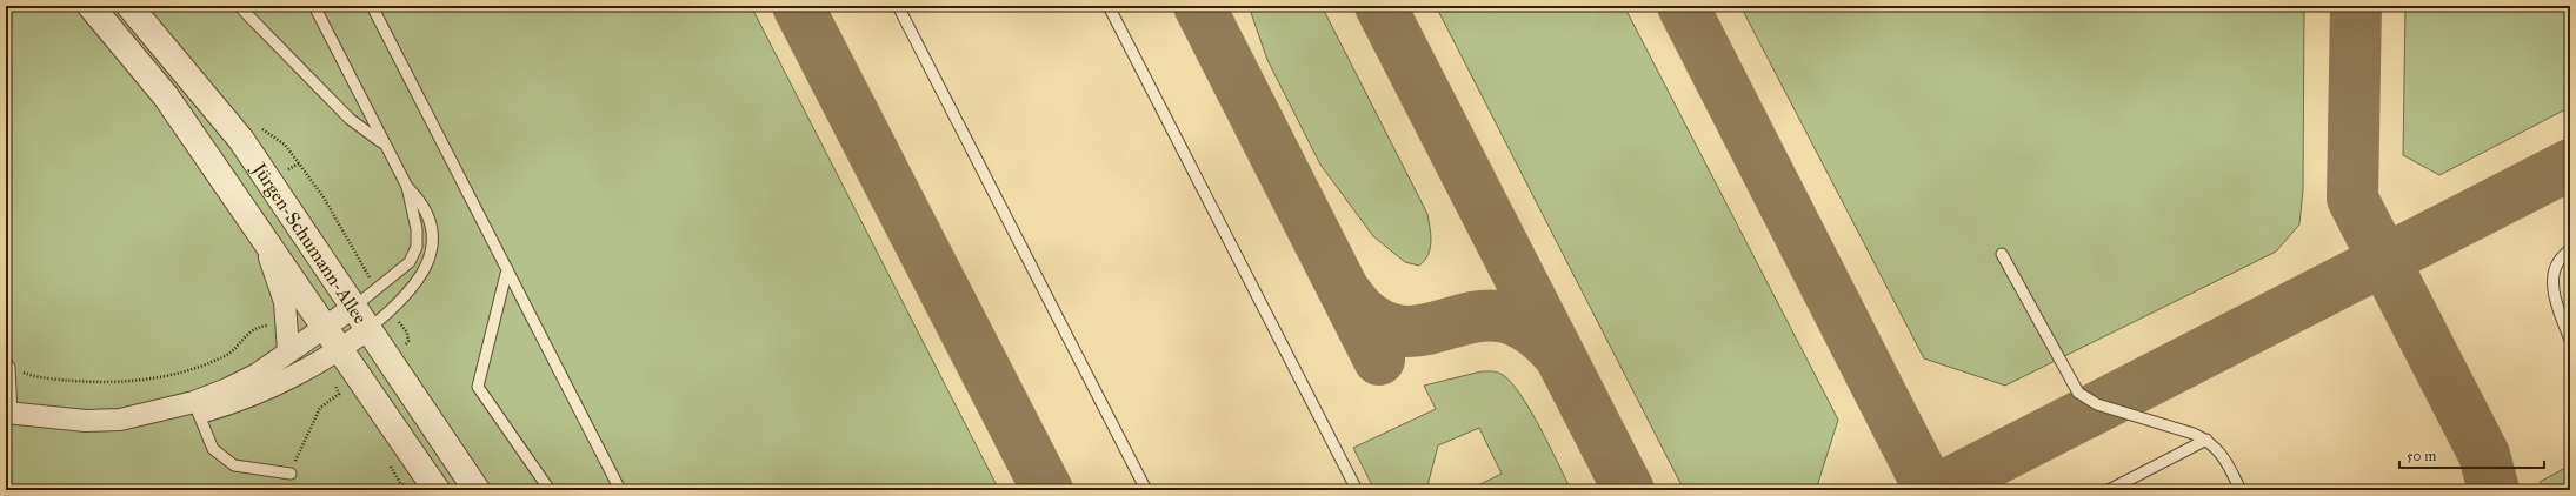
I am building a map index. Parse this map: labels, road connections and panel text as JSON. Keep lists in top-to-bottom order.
{
  "streets": {
    "street": ["Jürgen-Schumann-Allee"]
  },
  "scale_bar": "50 m"
}
